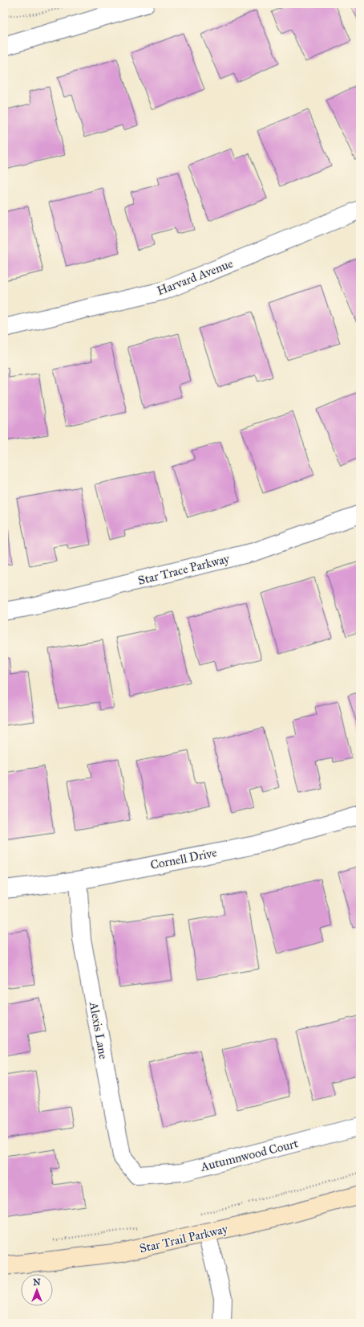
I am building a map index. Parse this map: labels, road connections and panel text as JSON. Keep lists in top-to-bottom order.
{
  "streets": {
    "street": [
      "Harvard Avenue",
      "Star Trace Parkway",
      "Cornell Drive",
      "Alexis Lane",
      "Autumnwood Court",
      "Star Trail Parkway"
    ]
  },
  "crossings": [
    ["Cornell Drive", "Alexis Lane"],
    ["Alexis Lane", "Autumnwood Court"]
  ],
  "north": "top"
}
